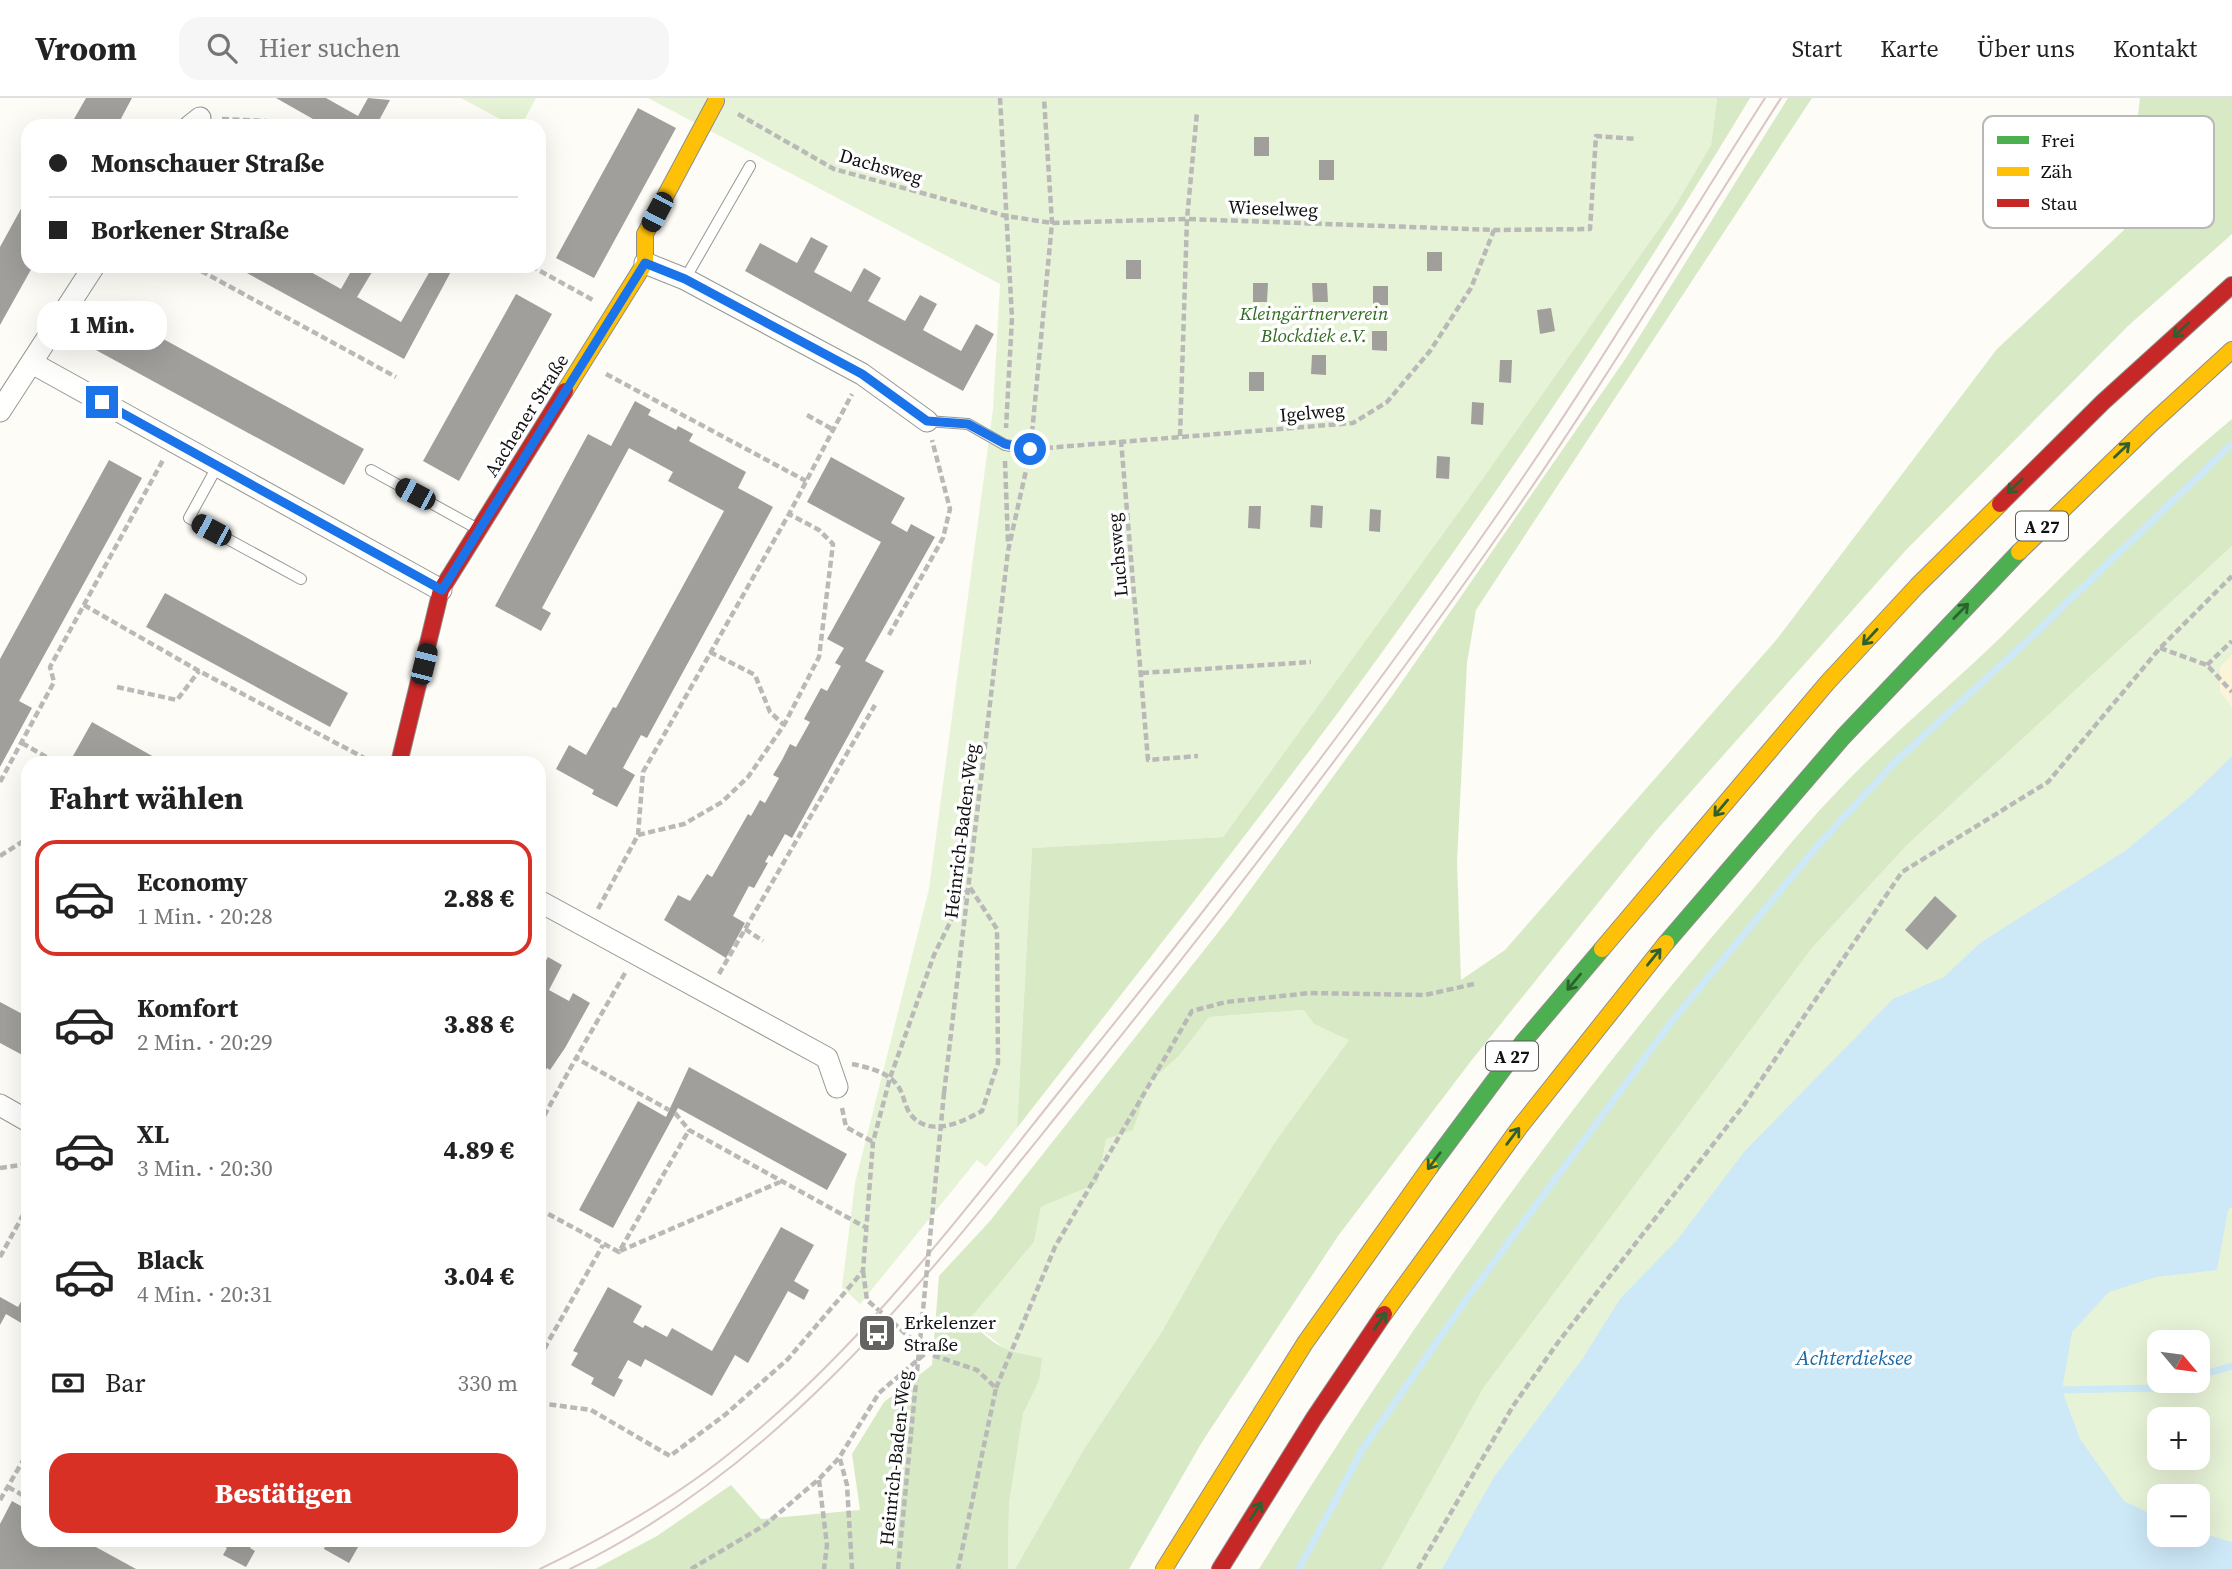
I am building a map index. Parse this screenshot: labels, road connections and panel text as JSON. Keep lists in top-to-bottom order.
{
  "streets": {
    "main road": ["Aachener Straße", "A 27"],
    "path": [
      "Dachsweg",
      "Wieselweg",
      "Igelweg",
      "Luchsweg",
      "Heinrich-Baden-Weg"
    ]
  },
  "crossings": [
    ["Dachsweg", "Wieselweg"],
    ["Dachsweg", "Aachener Straße"],
    ["Dachsweg", "Heinrich-Baden-Weg"],
    ["Wieselweg", "Igelweg"],
    ["Wieselweg", "Heinrich-Baden-Weg"],
    ["Igelweg", "Luchsweg"],
    ["Igelweg", "Heinrich-Baden-Weg"]
  ],
  "water": ["Achterdieksee"],
  "parks": ["Kleingärtnerverein Blockdiek e.V."],
  "places": {
    "bus stop": ["Erkelenzer Straße"]
  },
  "legend": ["Frei", "Zäh", "Stau"],
  "north": "bottom right",
  "page": {
    "header": "Vroom",
    "search": "Hier suchen",
    "nav": [
      "Start",
      "Karte",
      "Über uns",
      "Kontakt"
    ],
    "banner": ["Monschauer Straße", "Borkener Straße"],
    "bubble": "1 Min.",
    "heading": "Fahrt wählen",
    "list": [
      {
        "name": "Economy",
        "note": "1 Min. · 20:28",
        "value": "2.88 €"
      },
      {
        "name": "Komfort",
        "note": "2 Min. · 20:29",
        "value": "3.88 €"
      },
      {
        "name": "XL",
        "note": "3 Min. · 20:30",
        "value": "4.89 €"
      },
      {
        "name": "Black",
        "note": "4 Min. · 20:31",
        "value": "3.04 €"
      }
    ],
    "map_buttons": ["+", "−"],
    "pay": ["Bar", "330 m"],
    "buttons": "Bestätigen"
  }
}
